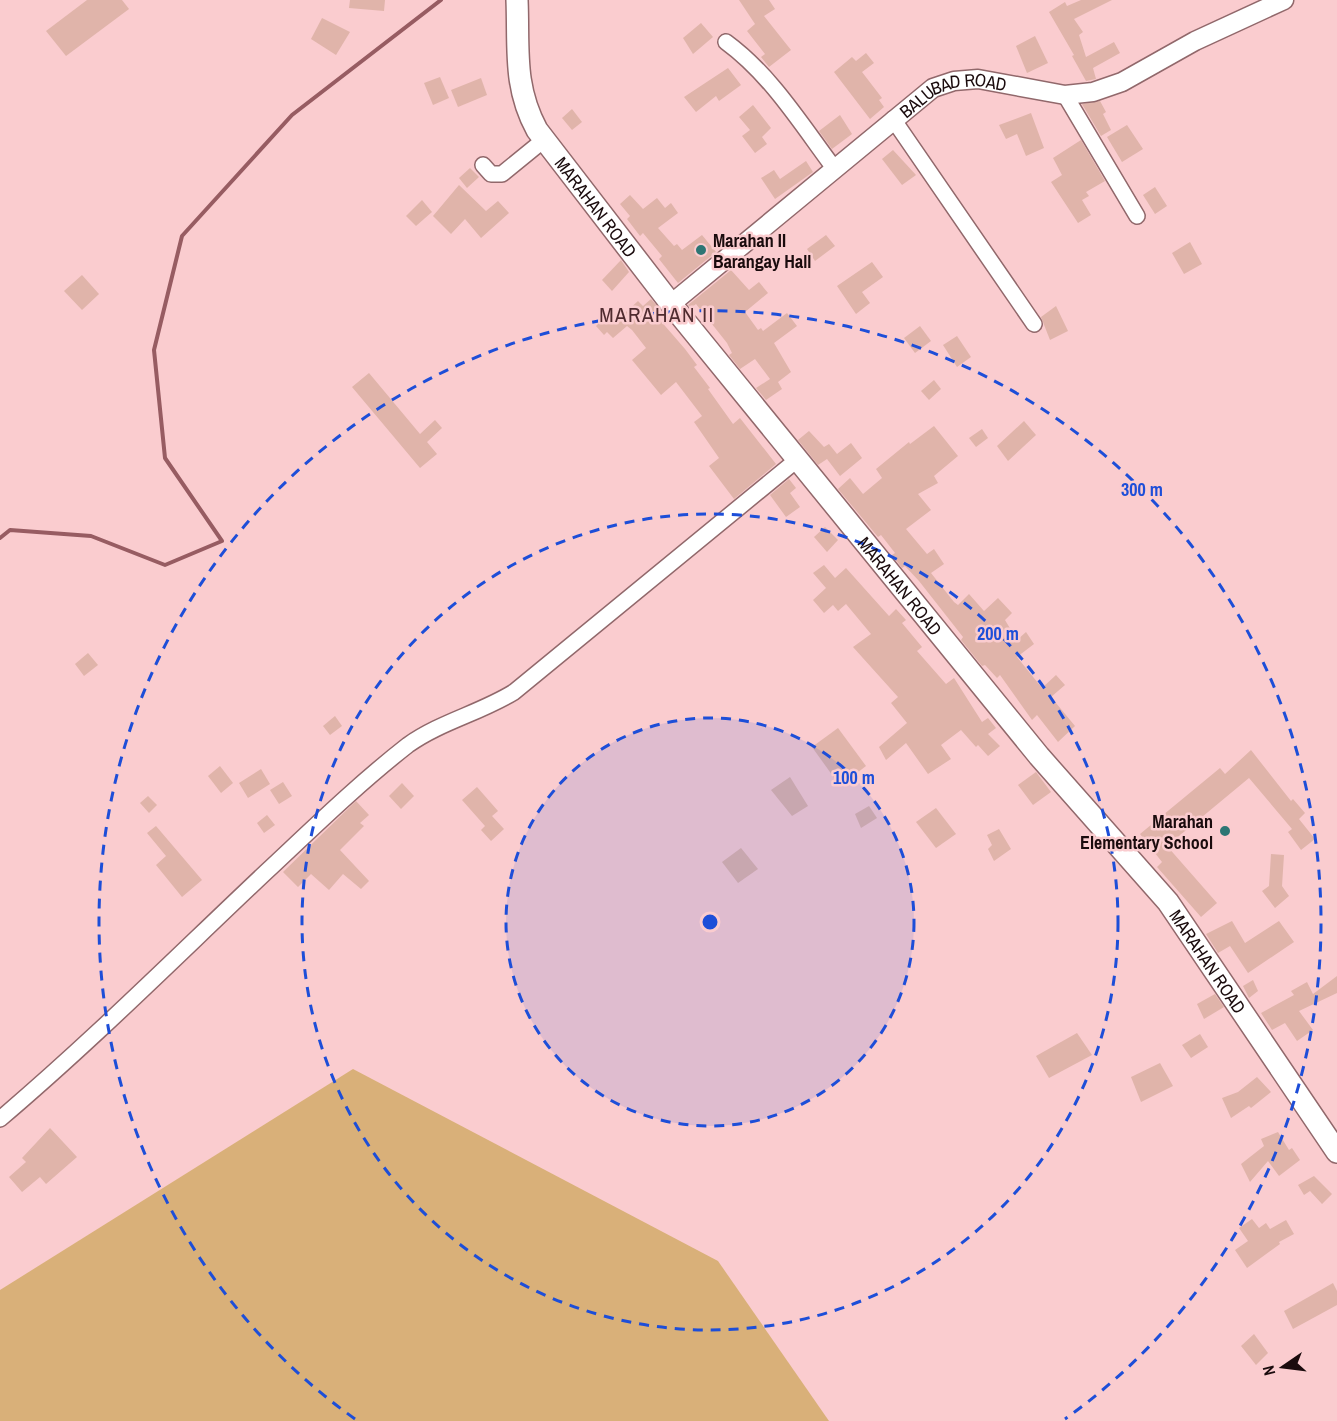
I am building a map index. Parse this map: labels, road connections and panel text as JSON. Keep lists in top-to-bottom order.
{
  "streets": {
    "main road": ["MARAHAN ROAD"],
    "street": ["BALUBAD ROAD"]
  },
  "crossings": [
    ["BALUBAD ROAD", "MARAHAN ROAD"]
  ],
  "districts": ["MARAHAN II"],
  "places": ["Marahan II Barangay Hall", "Marahan Elementary School"],
  "north": "left",
  "rings": ["300 m", "200 m", "100 m"]
}
